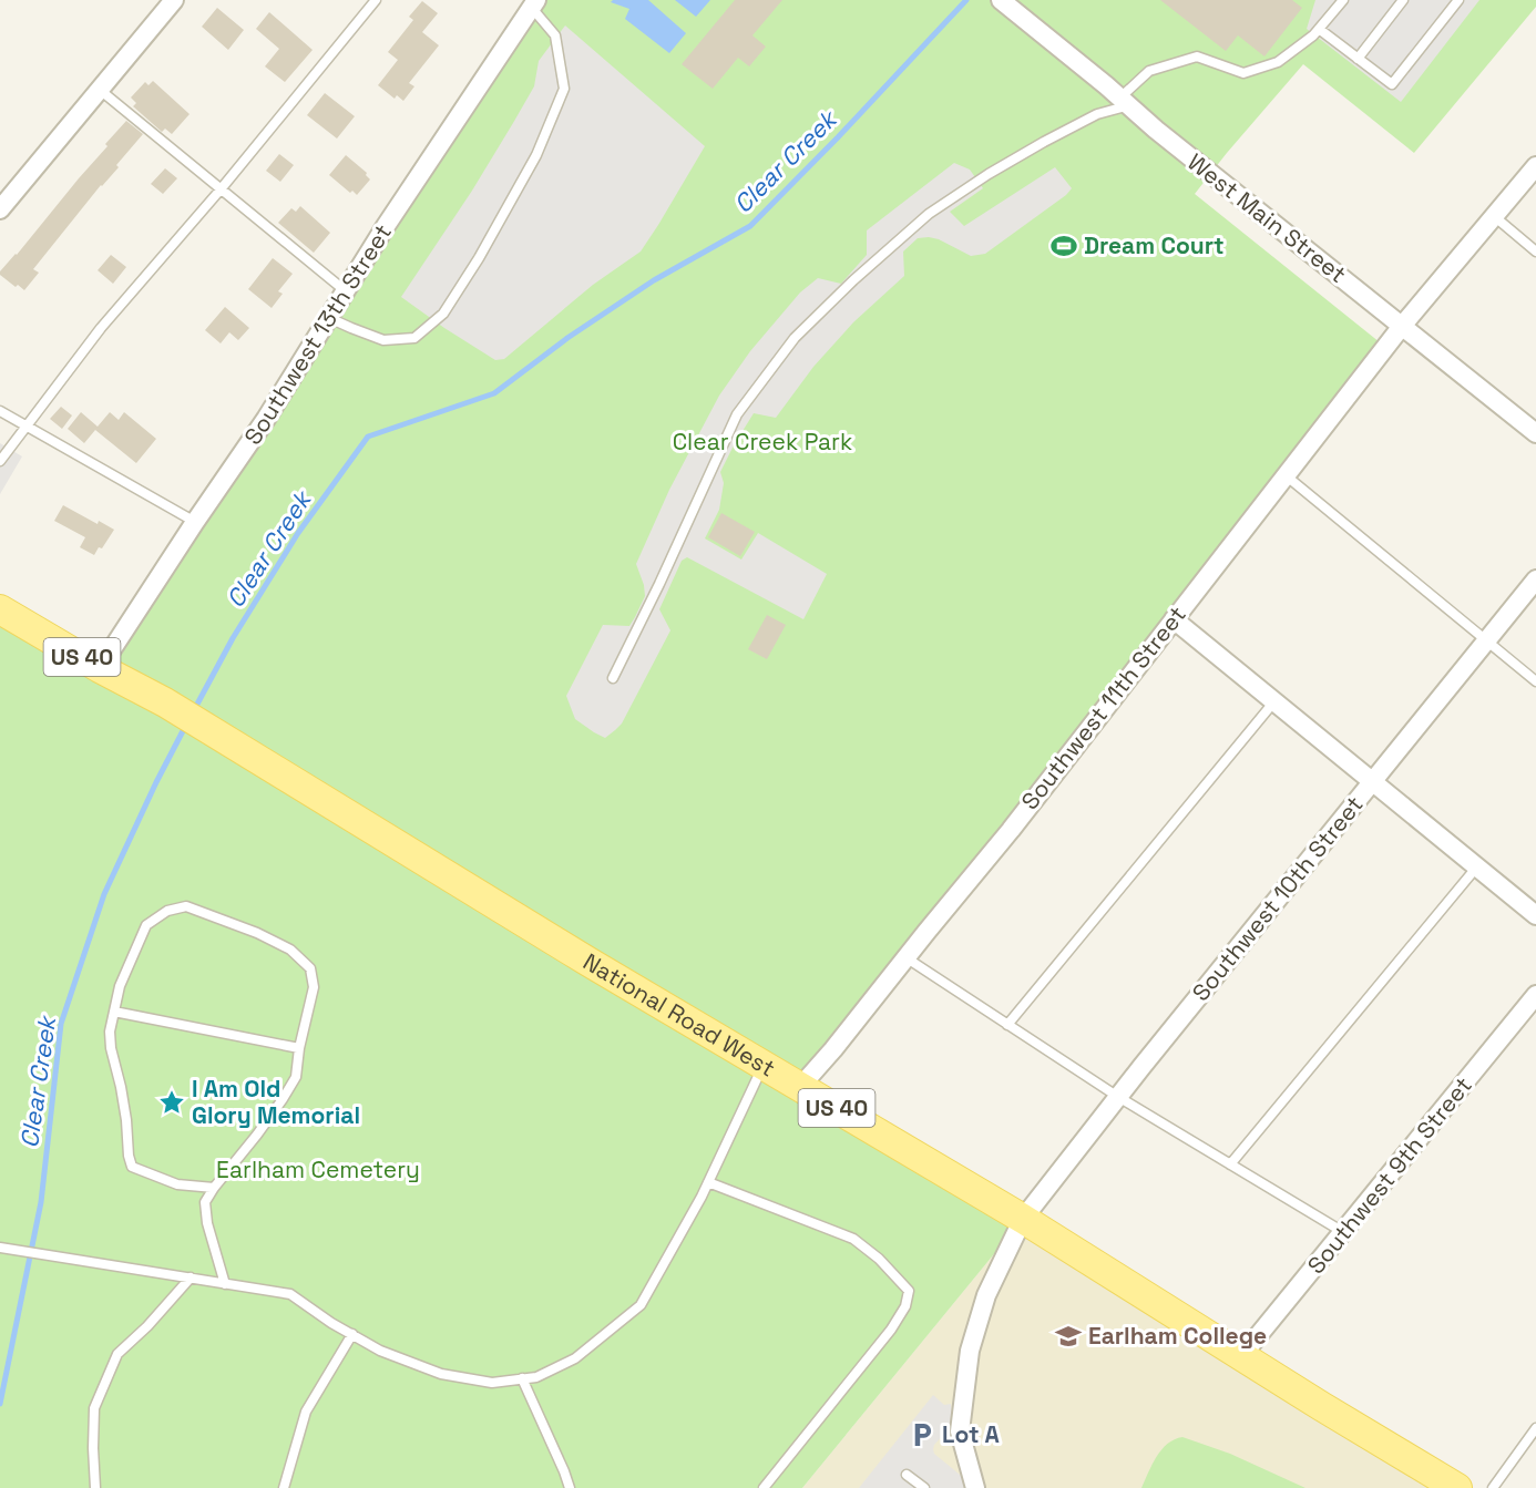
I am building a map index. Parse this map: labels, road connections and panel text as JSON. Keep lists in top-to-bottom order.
{
  "streets": {
    "main road": ["US 40", "National Road West"],
    "street": [
      "West Main Street",
      "Southwest 13th Street",
      "Southwest 11th Street",
      "Southwest 10th Street",
      "Southwest 9th Street"
    ]
  },
  "crossings": [
    ["West Main Street", "Southwest 11th Street"],
    ["Southwest 13th Street", "National Road West"],
    ["Southwest 11th Street", "National Road West"],
    ["Southwest 10th Street", "National Road West"],
    ["National Road West", "Southwest 9th Street"]
  ],
  "water": ["Clear Creek"],
  "parks": ["Clear Creek Park", "Earlham Cemetery"],
  "places": {
    "sports": ["Dream Court"],
    "place": ["I Am Old Glory Memorial"],
    "school or university": ["Earlham College"],
    "parking": ["Lot A"]
  }
}
